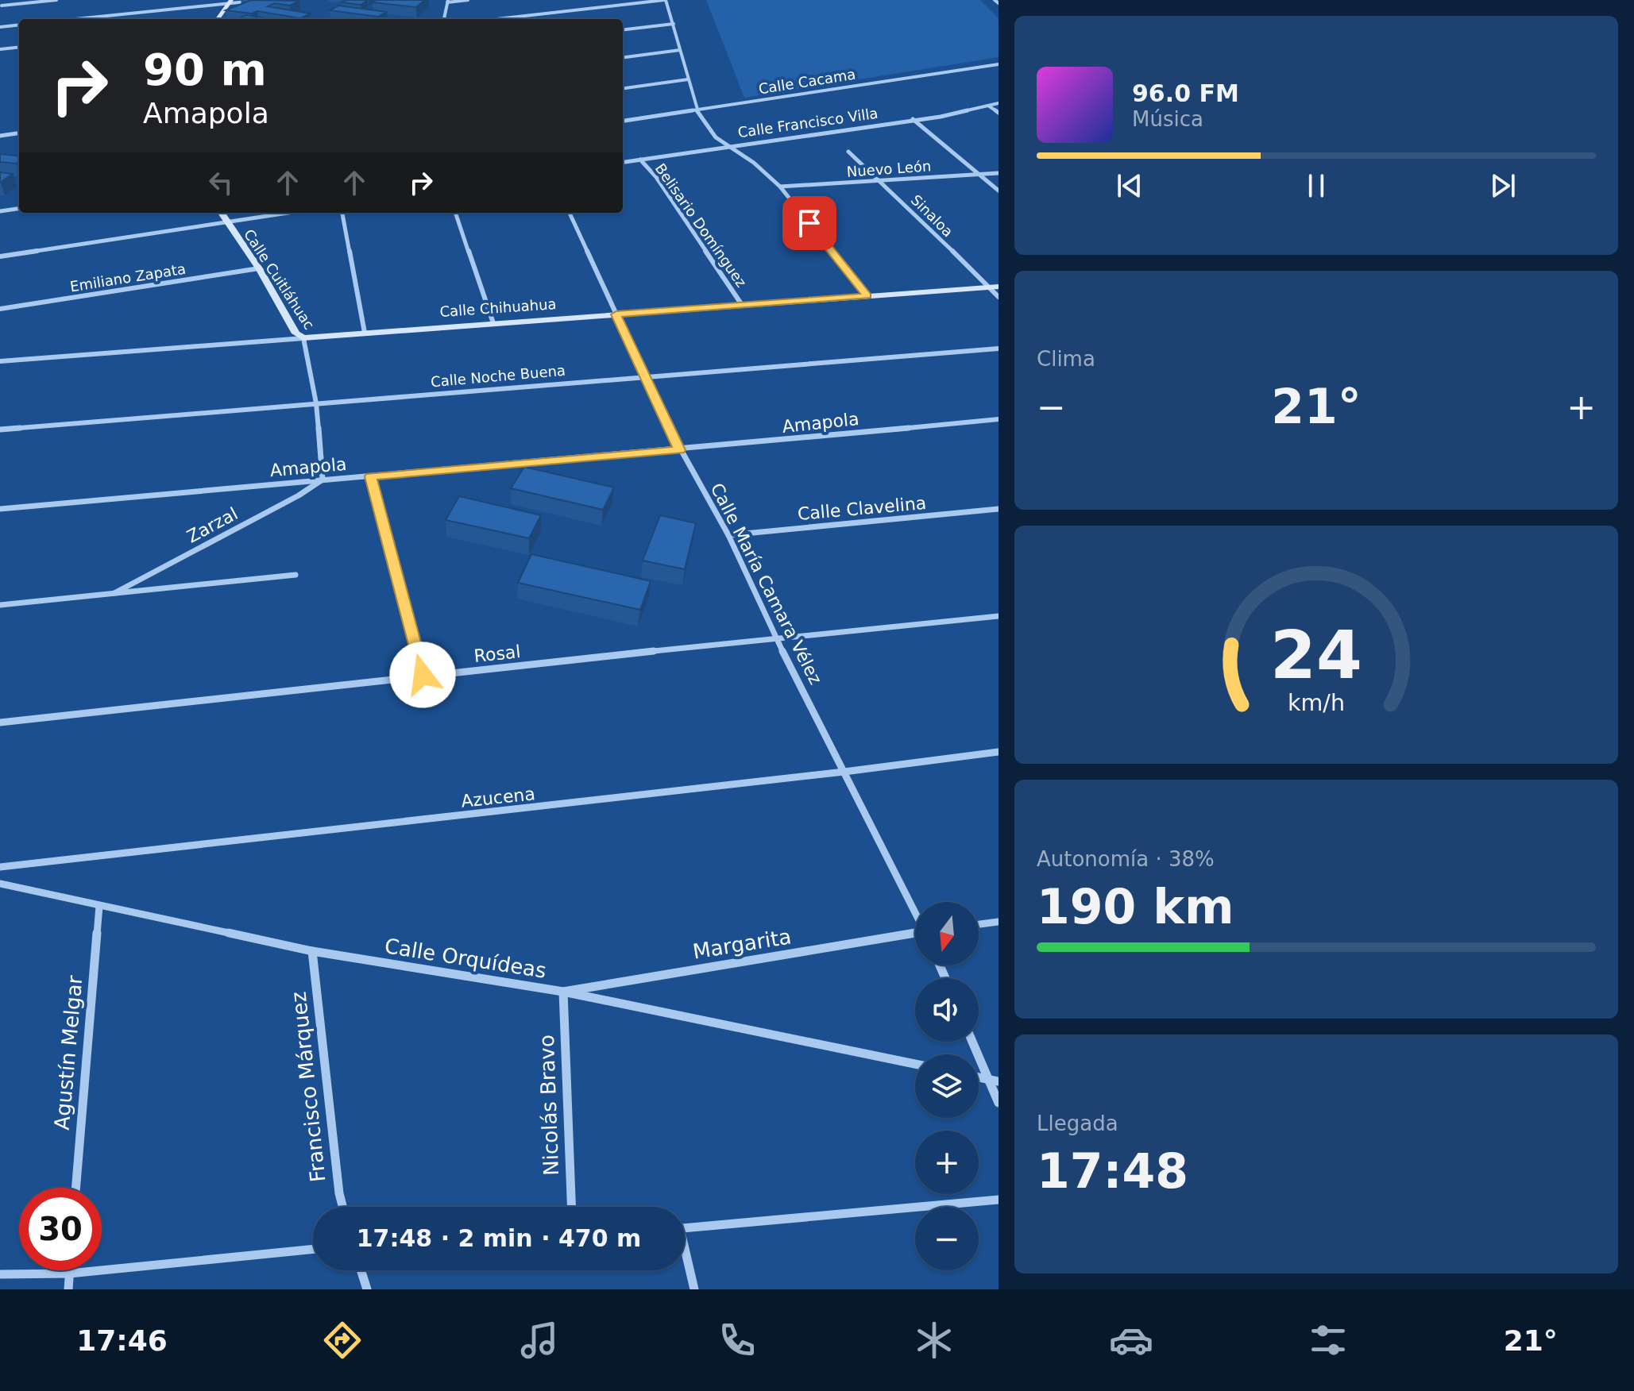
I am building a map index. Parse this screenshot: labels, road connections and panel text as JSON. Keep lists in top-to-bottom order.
{
  "streets": {
    "street": [
      "Calle Cacama",
      "Calle Francisco Villa",
      "Nuevo León",
      "Sinaloa",
      "Belisario Domínguez",
      "Emiliano Zapata",
      "Calle Cuitláhuac",
      "Calle Chihuahua",
      "Calle Noche Buena",
      "Amapola",
      "Calle Clavelina",
      "Zarzal",
      "Calle María Camara Vélez",
      "Rosal",
      "Azucena",
      "Margarita",
      "Calle Orquídeas",
      "Agustín Melgar",
      "Francisco Márquez",
      "Nicolás Bravo"
    ]
  },
  "crossings": [
    ["Calle Francisco Villa", "Belisario Domínguez"],
    ["Nuevo León", "Sinaloa"],
    ["Sinaloa", "Calle Chihuahua"],
    ["Belisario Domínguez", "Calle Chihuahua"],
    ["Emiliano Zapata", "Calle Cuitláhuac"],
    ["Calle Cuitláhuac", "Calle Chihuahua"],
    ["Calle Cuitláhuac", "Calle Noche Buena"],
    ["Calle Cuitláhuac", "Amapola"],
    ["Calle Cuitláhuac", "Zarzal"],
    ["Calle Chihuahua", "Calle María Camara Vélez"],
    ["Calle Noche Buena", "Calle María Camara Vélez"],
    ["Amapola", "Zarzal"],
    ["Amapola", "Calle María Camara Vélez"],
    ["Calle Clavelina", "Calle María Camara Vélez"],
    ["Calle María Camara Vélez", "Rosal"],
    ["Calle María Camara Vélez", "Azucena"],
    ["Margarita", "Calle Orquídeas"],
    ["Margarita", "Nicolás Bravo"],
    ["Calle Orquídeas", "Agustín Melgar"],
    ["Calle Orquídeas", "Francisco Márquez"],
    ["Calle Orquídeas", "Nicolás Bravo"]
  ],
  "north": "bottom",
  "page": {
    "turn": ["90 m", "Amapola"],
    "song": ["96.0 FM", "Música"],
    "tile": [
      "Clima",
      ["Autonomía · 38%", "190 km"],
      ["Llegada", "17:48"]
    ],
    "heat": ["−", "21°", "+"],
    "map_buttons": ["+", "−"],
    "limit": "30",
    "trip": "17:48 · 2 min · 470 m",
    "tabs": ["17:46", "21°"],
    "gauge": ["24", "km/h"]
  }
}
